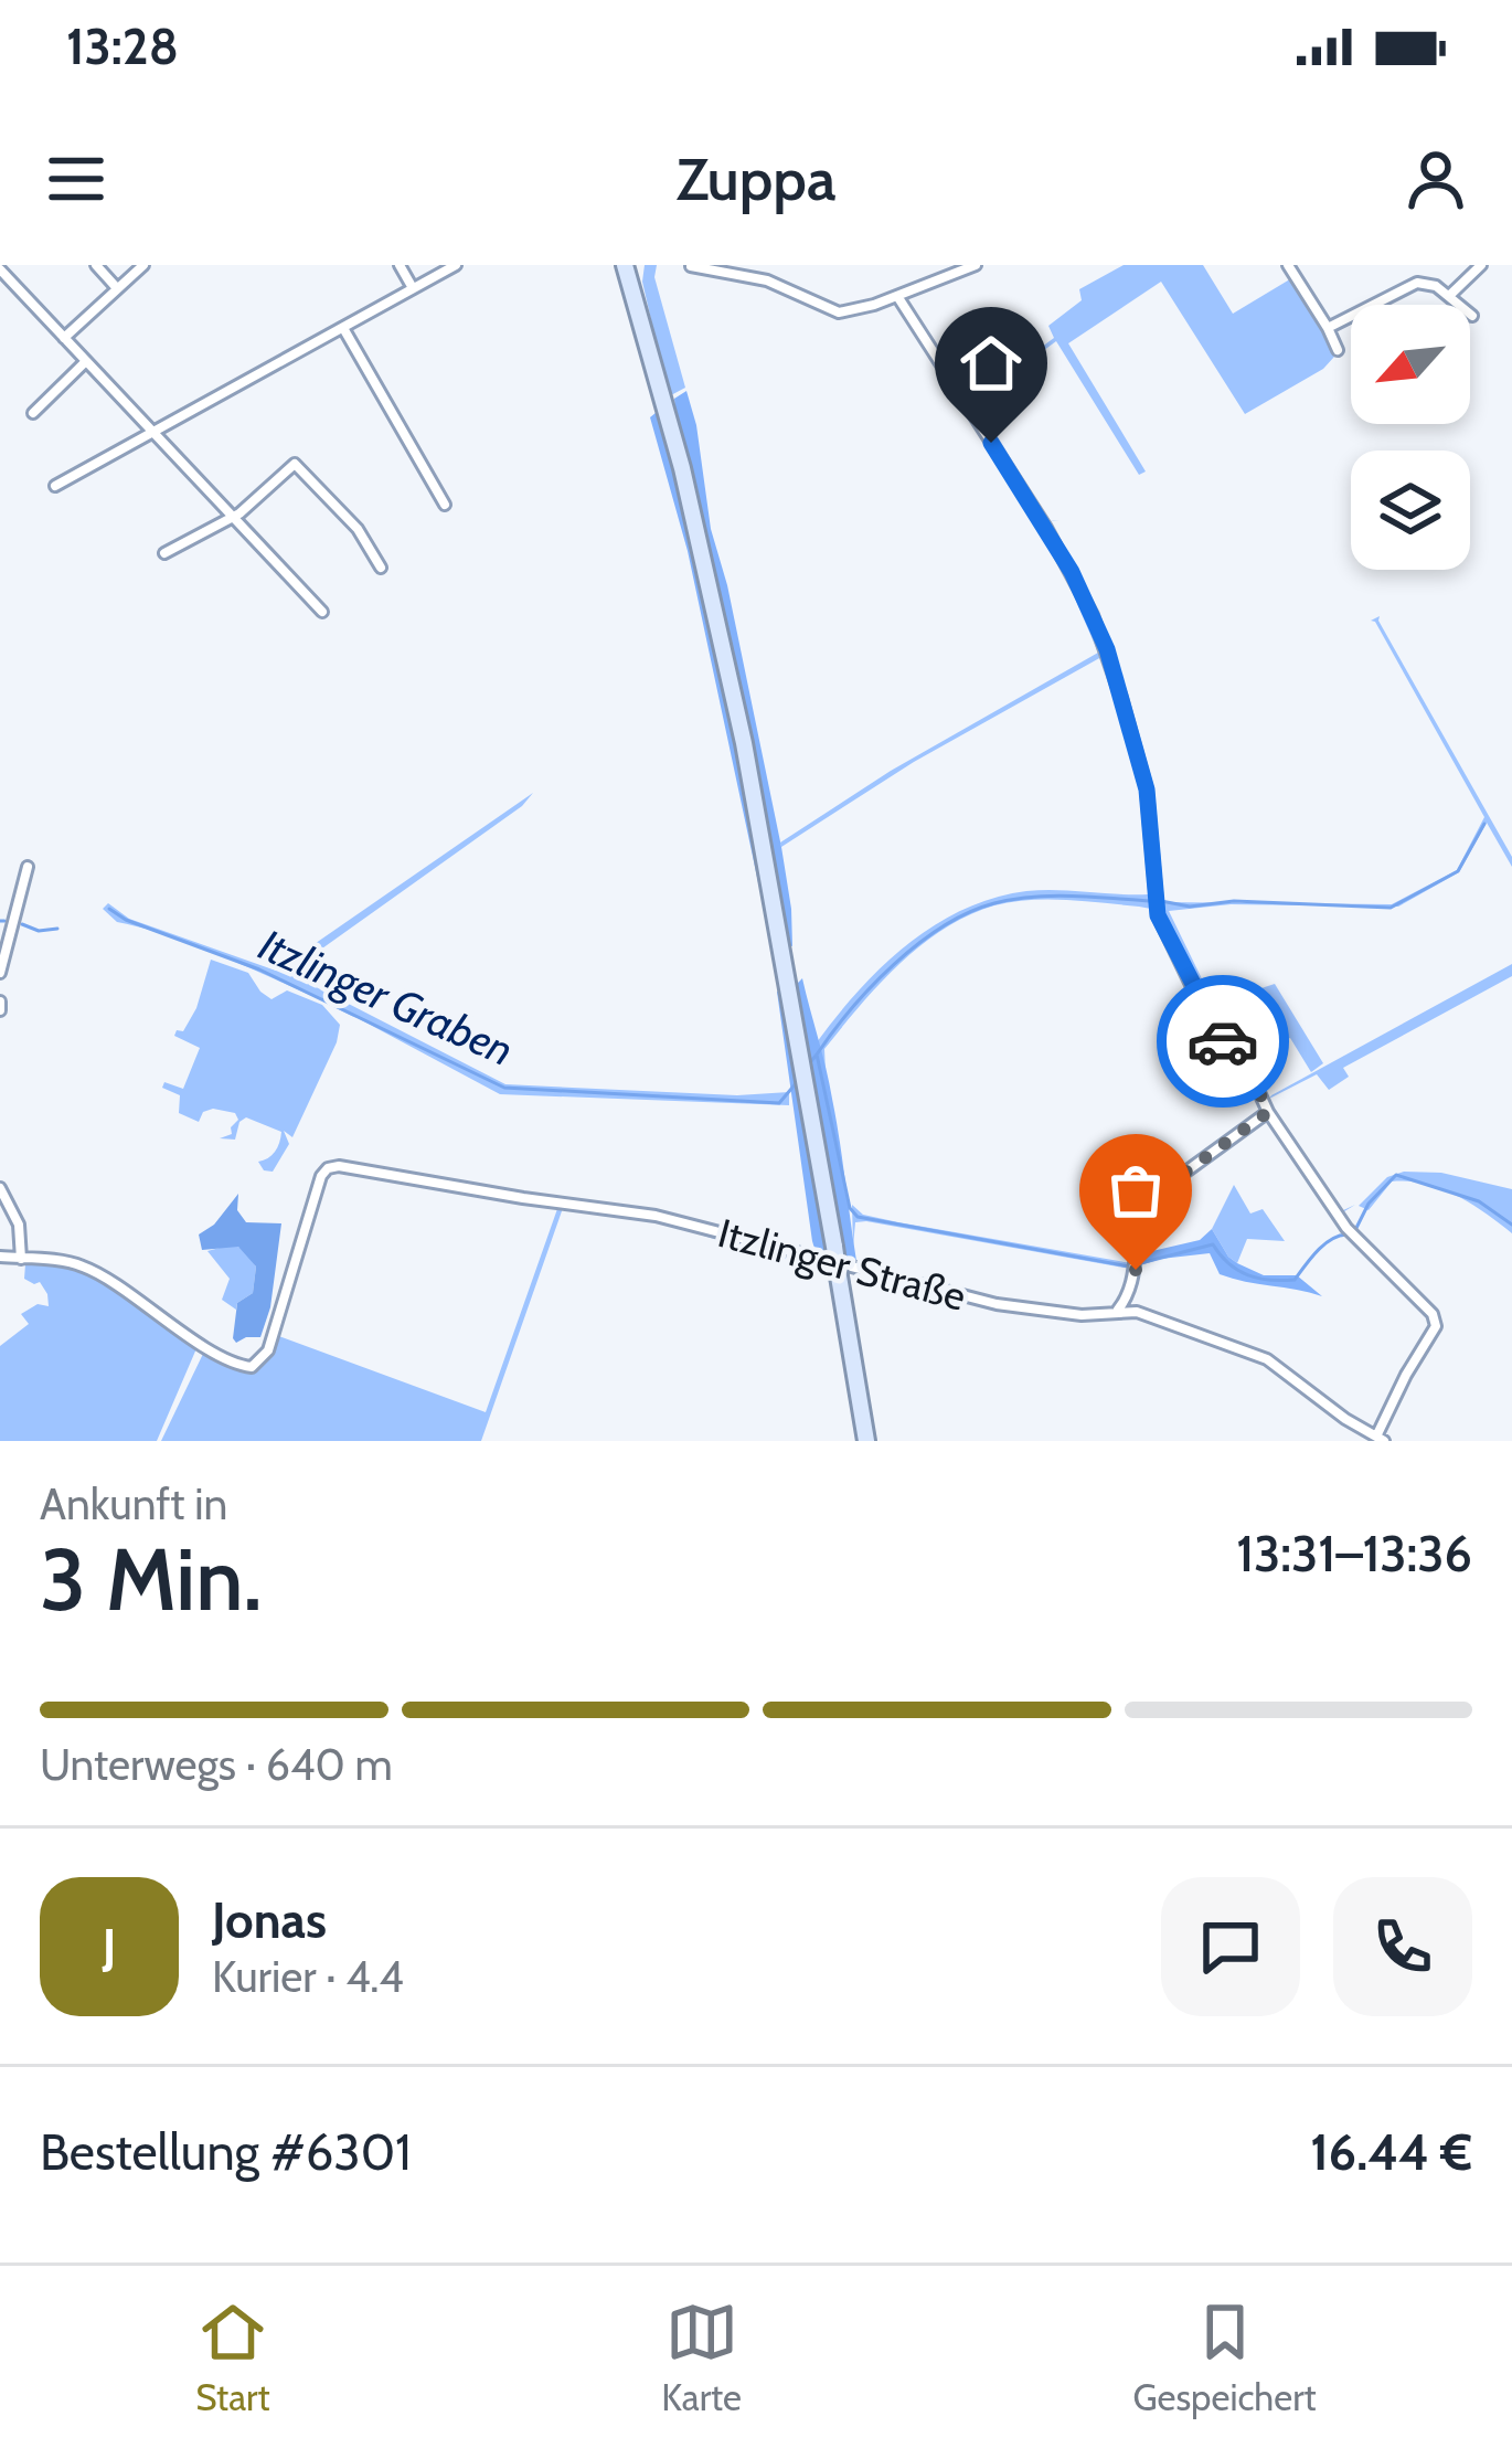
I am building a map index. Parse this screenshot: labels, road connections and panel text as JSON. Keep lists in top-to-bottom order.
{
  "streets": {
    "street": ["Itzlinger Straße"]
  },
  "water": ["Itzlinger Graben"],
  "north": "bottom left",
  "page": {
    "status": "13:28",
    "header": "Zuppa",
    "heading": ["3 Min.", "Ankunft in", "13:31–13:36"],
    "panel": [
      "Jonas",
      "Kurier · 4.4",
      "Bestellung #6301",
      "16.44 €"
    ],
    "bar": "Unterwegs · 640 m",
    "round": "J",
    "tabs": ["Start", "Karte", "Gespeichert"]
  }
}
